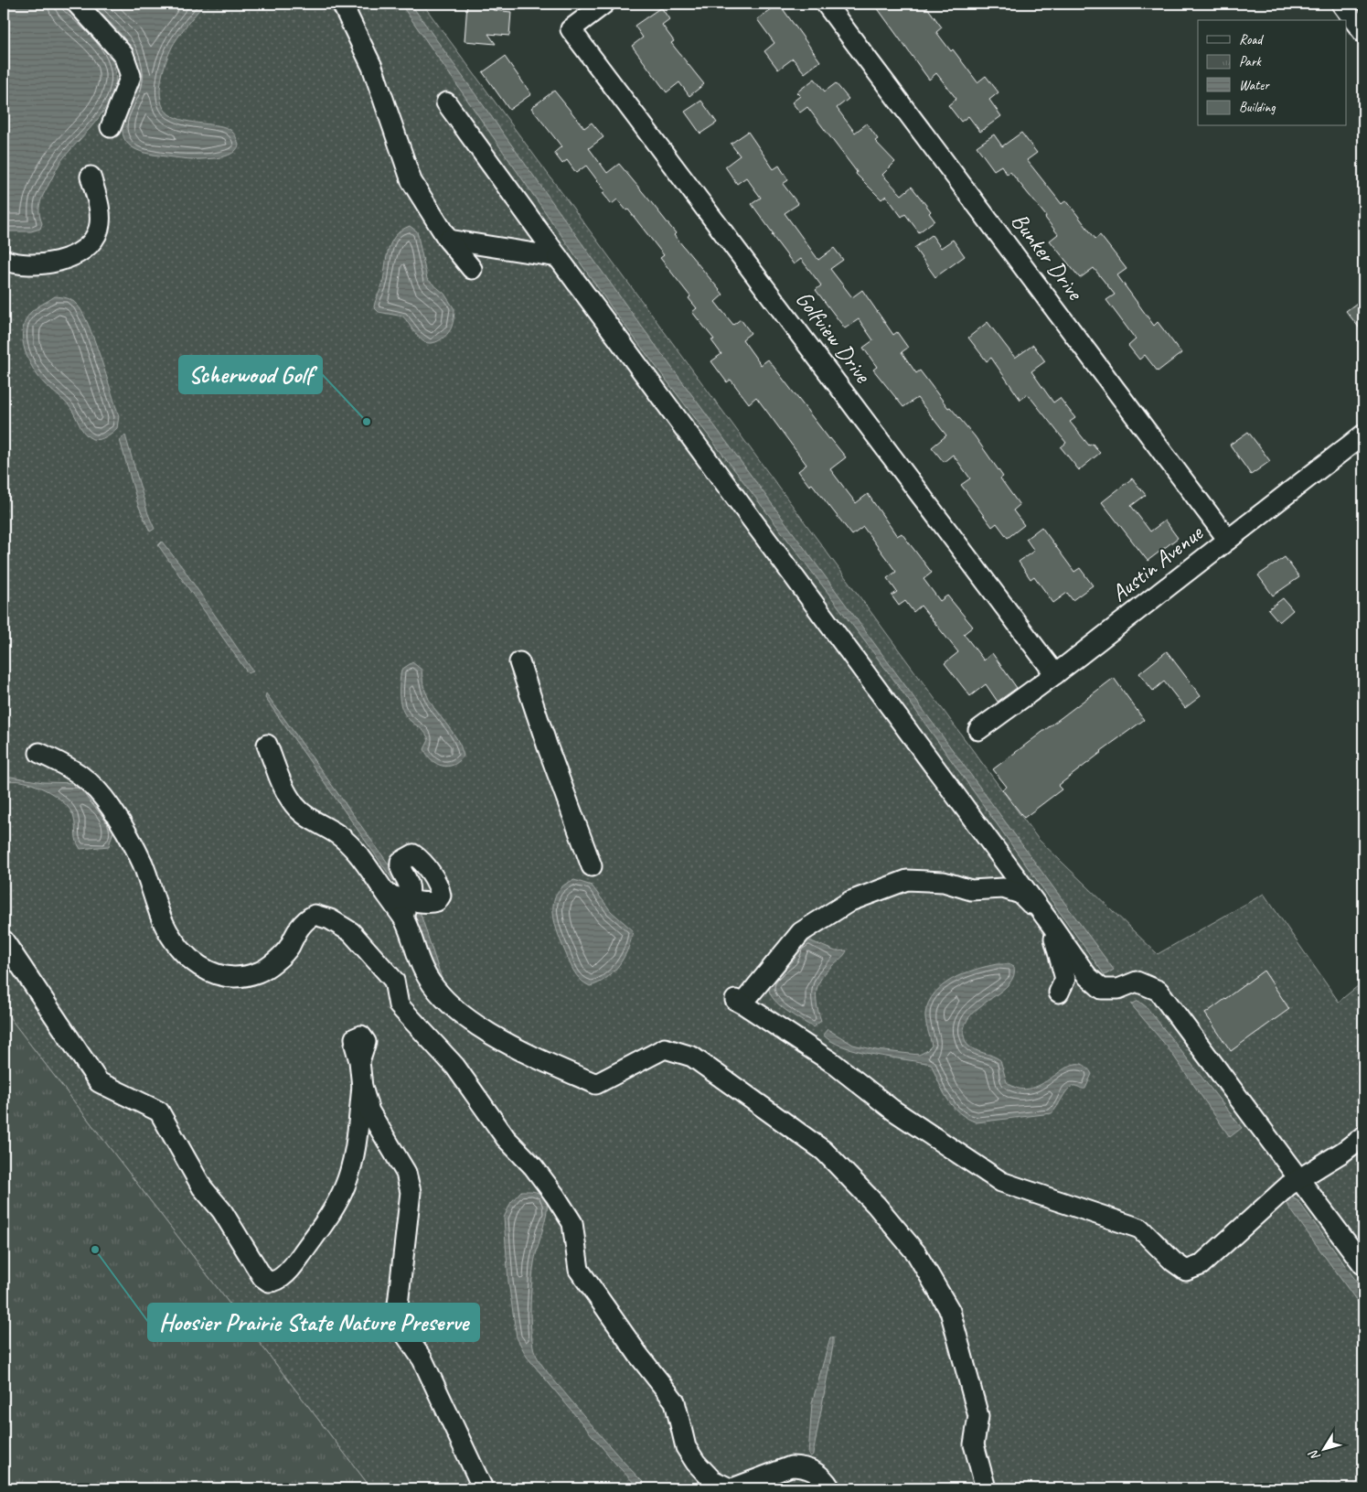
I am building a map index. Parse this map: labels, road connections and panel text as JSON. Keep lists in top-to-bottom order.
{
  "streets": {
    "street": ["Bunker Drive", "Golfview Drive", "Austin Avenue"]
  },
  "crossings": [
    ["Bunker Drive", "Austin Avenue"],
    ["Golfview Drive", "Austin Avenue"]
  ],
  "places": ["Scherwood Golf", "Hoosier Prairie State Nature Preserve"],
  "legend": [
    "Road",
    "Park",
    "Water",
    "Building"
  ],
  "north": "bottom left"
}
